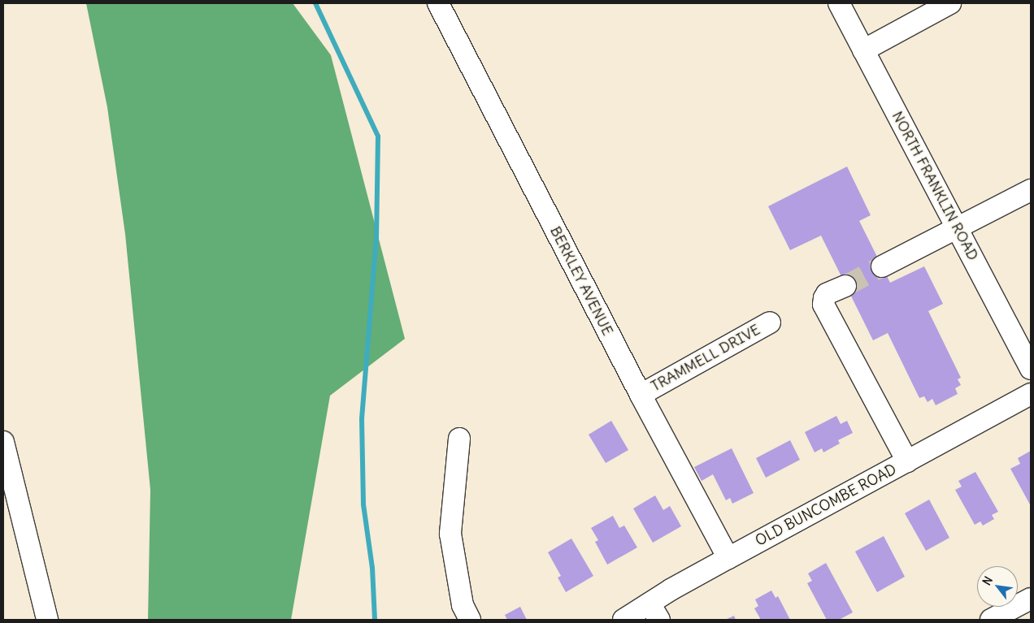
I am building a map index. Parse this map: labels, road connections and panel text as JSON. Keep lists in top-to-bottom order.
{
  "streets": {
    "street": [
      "NORTH FRANKLIN ROAD",
      "BERKLEY AVENUE",
      "TRAMMELL DRIVE",
      "OLD BUNCOMBE ROAD"
    ]
  },
  "crossings": [
    ["BERKLEY AVENUE", "TRAMMELL DRIVE"],
    ["BERKLEY AVENUE", "OLD BUNCOMBE ROAD"]
  ],
  "north": "top left"
}
